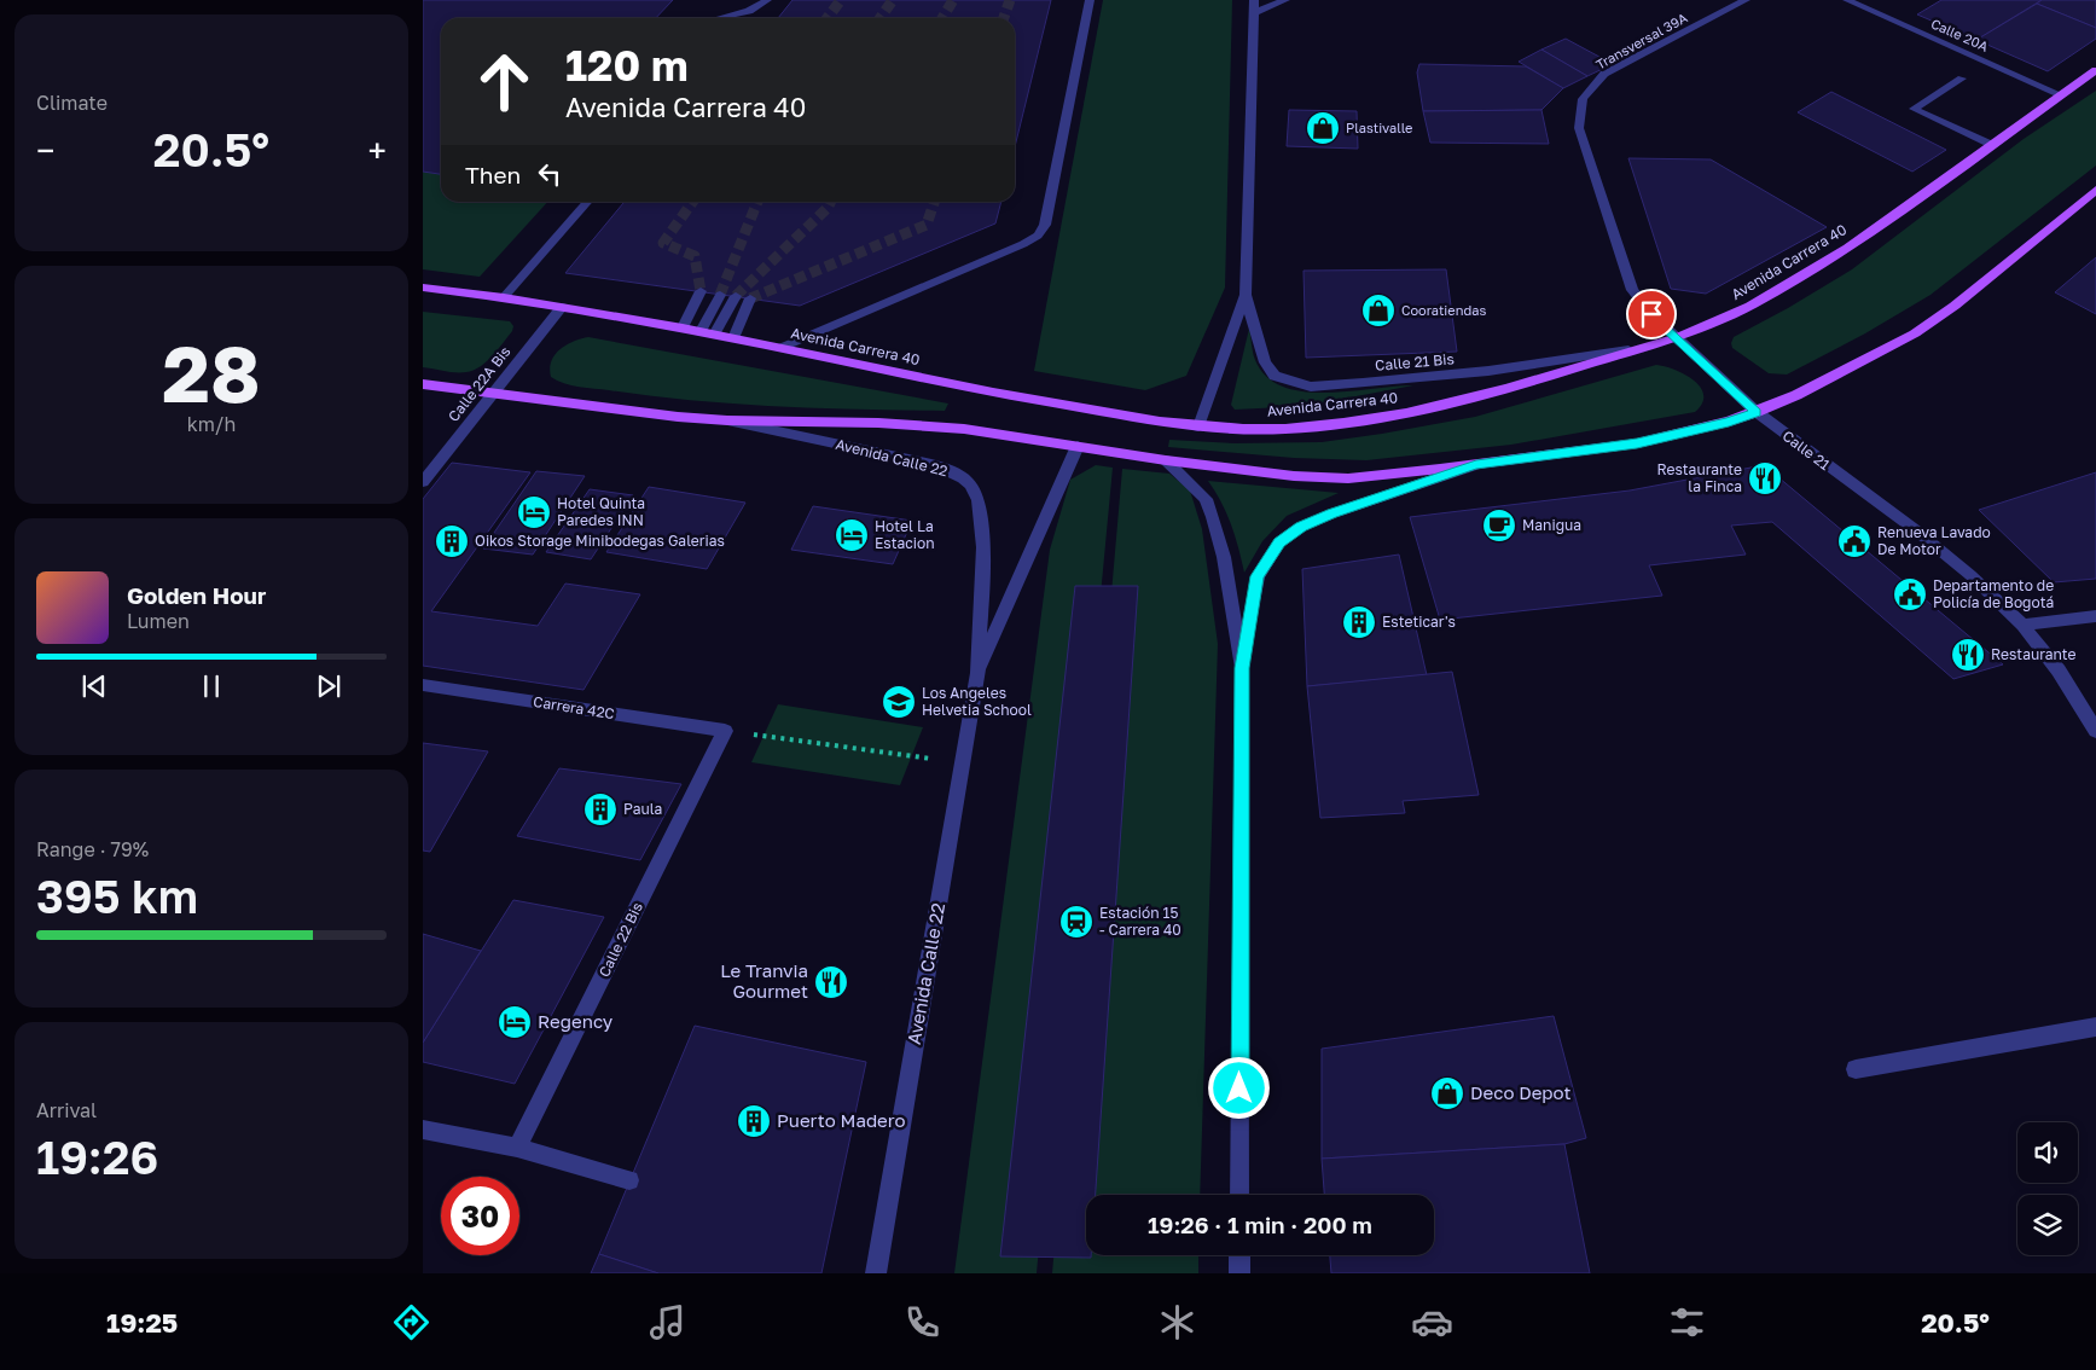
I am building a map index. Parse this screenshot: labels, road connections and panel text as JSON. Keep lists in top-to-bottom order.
{
  "streets": {
    "main road": ["Avenida Carrera 40"],
    "street": [
      "Calle 20A",
      "Transversal 39A",
      "Calle 21 Bis",
      "Calle 22A Bis",
      "Calle 21",
      "Avenida Calle 22",
      "Carrera 42C",
      "Calle 22 Bis"
    ]
  },
  "crossings": [
    ["Calle 20A", "Avenida Carrera 40"],
    ["Transversal 39A", "Calle 21"],
    ["Avenida Carrera 40", "Calle 21 Bis"],
    ["Avenida Carrera 40", "Calle 22A Bis"],
    ["Avenida Carrera 40", "Calle 21"],
    ["Carrera 42C", "Calle 22 Bis"]
  ],
  "places": {
    "shop": ["Plastivalle", "Cooratiendas", "Deco Depot"],
    "restaurant": ["Restaurante la Finca", "Restaurante", "Le Tranvia Gourmet"],
    "hotel": ["Hotel Quinta Paredes INN", "Hotel La Estacion", "Regency"],
    "cafe": ["Manigua"],
    "building": [
      "Oikos Storage Minibodegas Galerias",
      "Esteticar's",
      "Paula",
      "Puerto Madero"
    ],
    "public building": ["Renueva Lavado De Motor", "Departamento de Policía de Bogotá"],
    "school or university": ["Los Angeles Helvetia School"],
    "station": ["Estación 15 - Carrera 40"]
  },
  "page": {
    "tile": [
      "Climate",
      ["28", "km/h"],
      ["Range · 79%", "395 km"],
      ["Arrival", "19:26"]
    ],
    "turn": ["120 m", "Avenida Carrera 40"],
    "heat": ["−", "20.5°", "+"],
    "then": "Then",
    "song": ["Golden Hour", "Lumen"],
    "limit": "30",
    "trip": "19:26 · 1 min · 200 m",
    "tabs": ["19:25", "20.5°"]
  }
}
